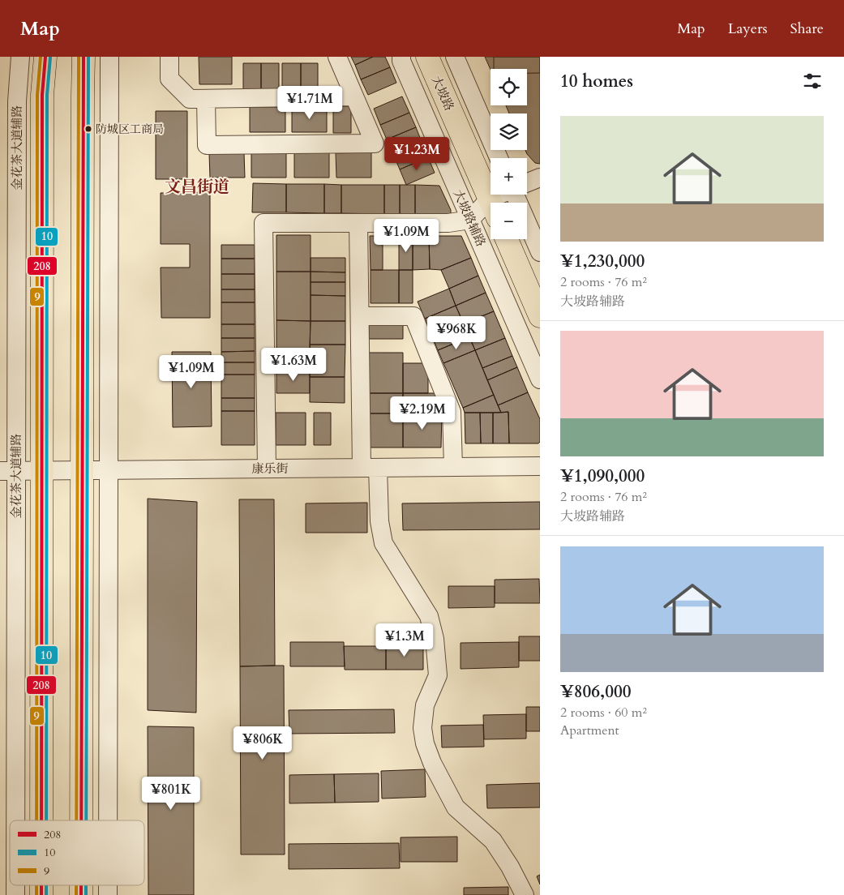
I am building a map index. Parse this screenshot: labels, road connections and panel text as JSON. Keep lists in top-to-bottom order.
{
  "streets": {
    "main road": ["大坡路"],
    "street": ["金花茶大道辅路", "大坡路辅路", "康乐街"]
  },
  "crossings": [
    ["金花茶大道辅路", "康乐街"]
  ],
  "districts": ["文昌街道"],
  "places": ["防城区工商局"],
  "lines": ["transit line 208", "transit line 10", "transit line 9"],
  "legend": ["208", "10", "9"],
  "page": {
    "header": "Map",
    "nav": ["Map", "Layers", "Share"],
    "heading": "10 homes",
    "map_buttons": ["+", "−"],
    "price": [
      "¥1.71M",
      "¥1.23M",
      "¥1.09M",
      "¥968K",
      "¥1.63M",
      "¥1.09M",
      "¥2.19M",
      "¥1.3M",
      "¥806K",
      "¥801K"
    ],
    "list": [
      {
        "name": "¥1,230,000",
        "note": "2 rooms · 76 m² · 大坡路辅路"
      },
      {
        "name": "¥1,090,000",
        "note": "2 rooms · 76 m² · 大坡路辅路"
      },
      {
        "name": "¥806,000",
        "note": "2 rooms · 60 m² · Apartment"
      }
    ]
  }
}
